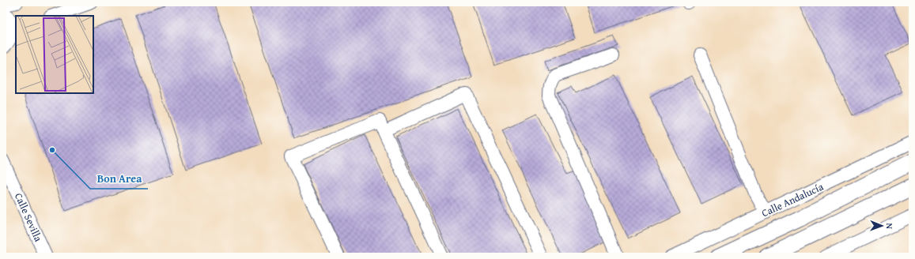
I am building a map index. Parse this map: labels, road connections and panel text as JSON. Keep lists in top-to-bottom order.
{
  "streets": {
    "main road": ["Calle Andalucía"],
    "street": ["Calle Sevilla"]
  },
  "places": ["Bon Area"],
  "north": "right"
}
